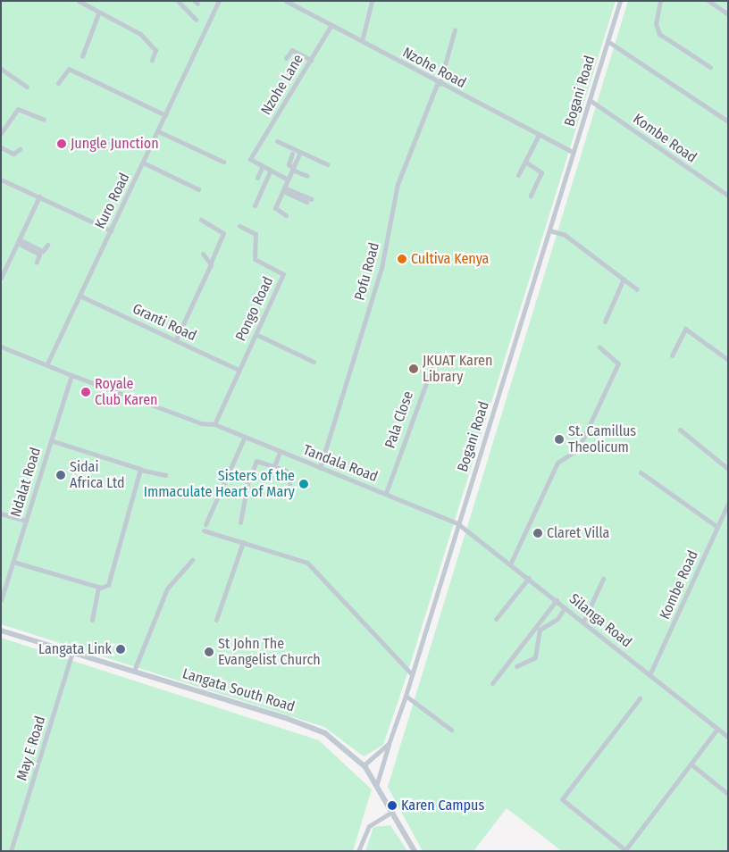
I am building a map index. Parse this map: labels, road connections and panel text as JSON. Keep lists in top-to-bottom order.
{
  "streets": {
    "street": [
      "Nzohe Road",
      "Nzohe Lane",
      "Bogani Road",
      "Kombe Road",
      "Kuro Road",
      "Pofu Road",
      "Pongo Road",
      "Granti Road",
      "Pala Close",
      "Tandala Road",
      "Ndalat Road",
      "Silanga Road",
      "Langata South Road",
      "May E Road"
    ]
  },
  "crossings": [
    ["Nzohe Road", "Nzohe Lane"],
    ["Nzohe Road", "Bogani Road"],
    ["Nzohe Road", "Pofu Road"],
    ["Bogani Road", "Kombe Road"],
    ["Bogani Road", "Tandala Road"],
    ["Bogani Road", "Silanga Road"],
    ["Bogani Road", "Langata South Road"],
    ["Kombe Road", "Silanga Road"],
    ["Kuro Road", "Granti Road"],
    ["Kuro Road", "Tandala Road"],
    ["Pofu Road", "Tandala Road"],
    ["Pongo Road", "Granti Road"],
    ["Pongo Road", "Tandala Road"],
    ["Pala Close", "Tandala Road"],
    ["Tandala Road", "Ndalat Road"],
    ["Tandala Road", "Silanga Road"],
    ["Langata South Road", "May E Road"]
  ],
  "places": [
    "Jungle Junction",
    "Cultiva Kenya",
    "JKUAT Karen Library",
    "Royale Club Karen",
    "St. Camillus Theolicum",
    "Sidai Africa Ltd",
    "Sisters of the Immaculate Heart of Mary",
    "Claret Villa",
    "Langata Link",
    "St John The Evangelist Church",
    "Karen Campus"
  ]
}
